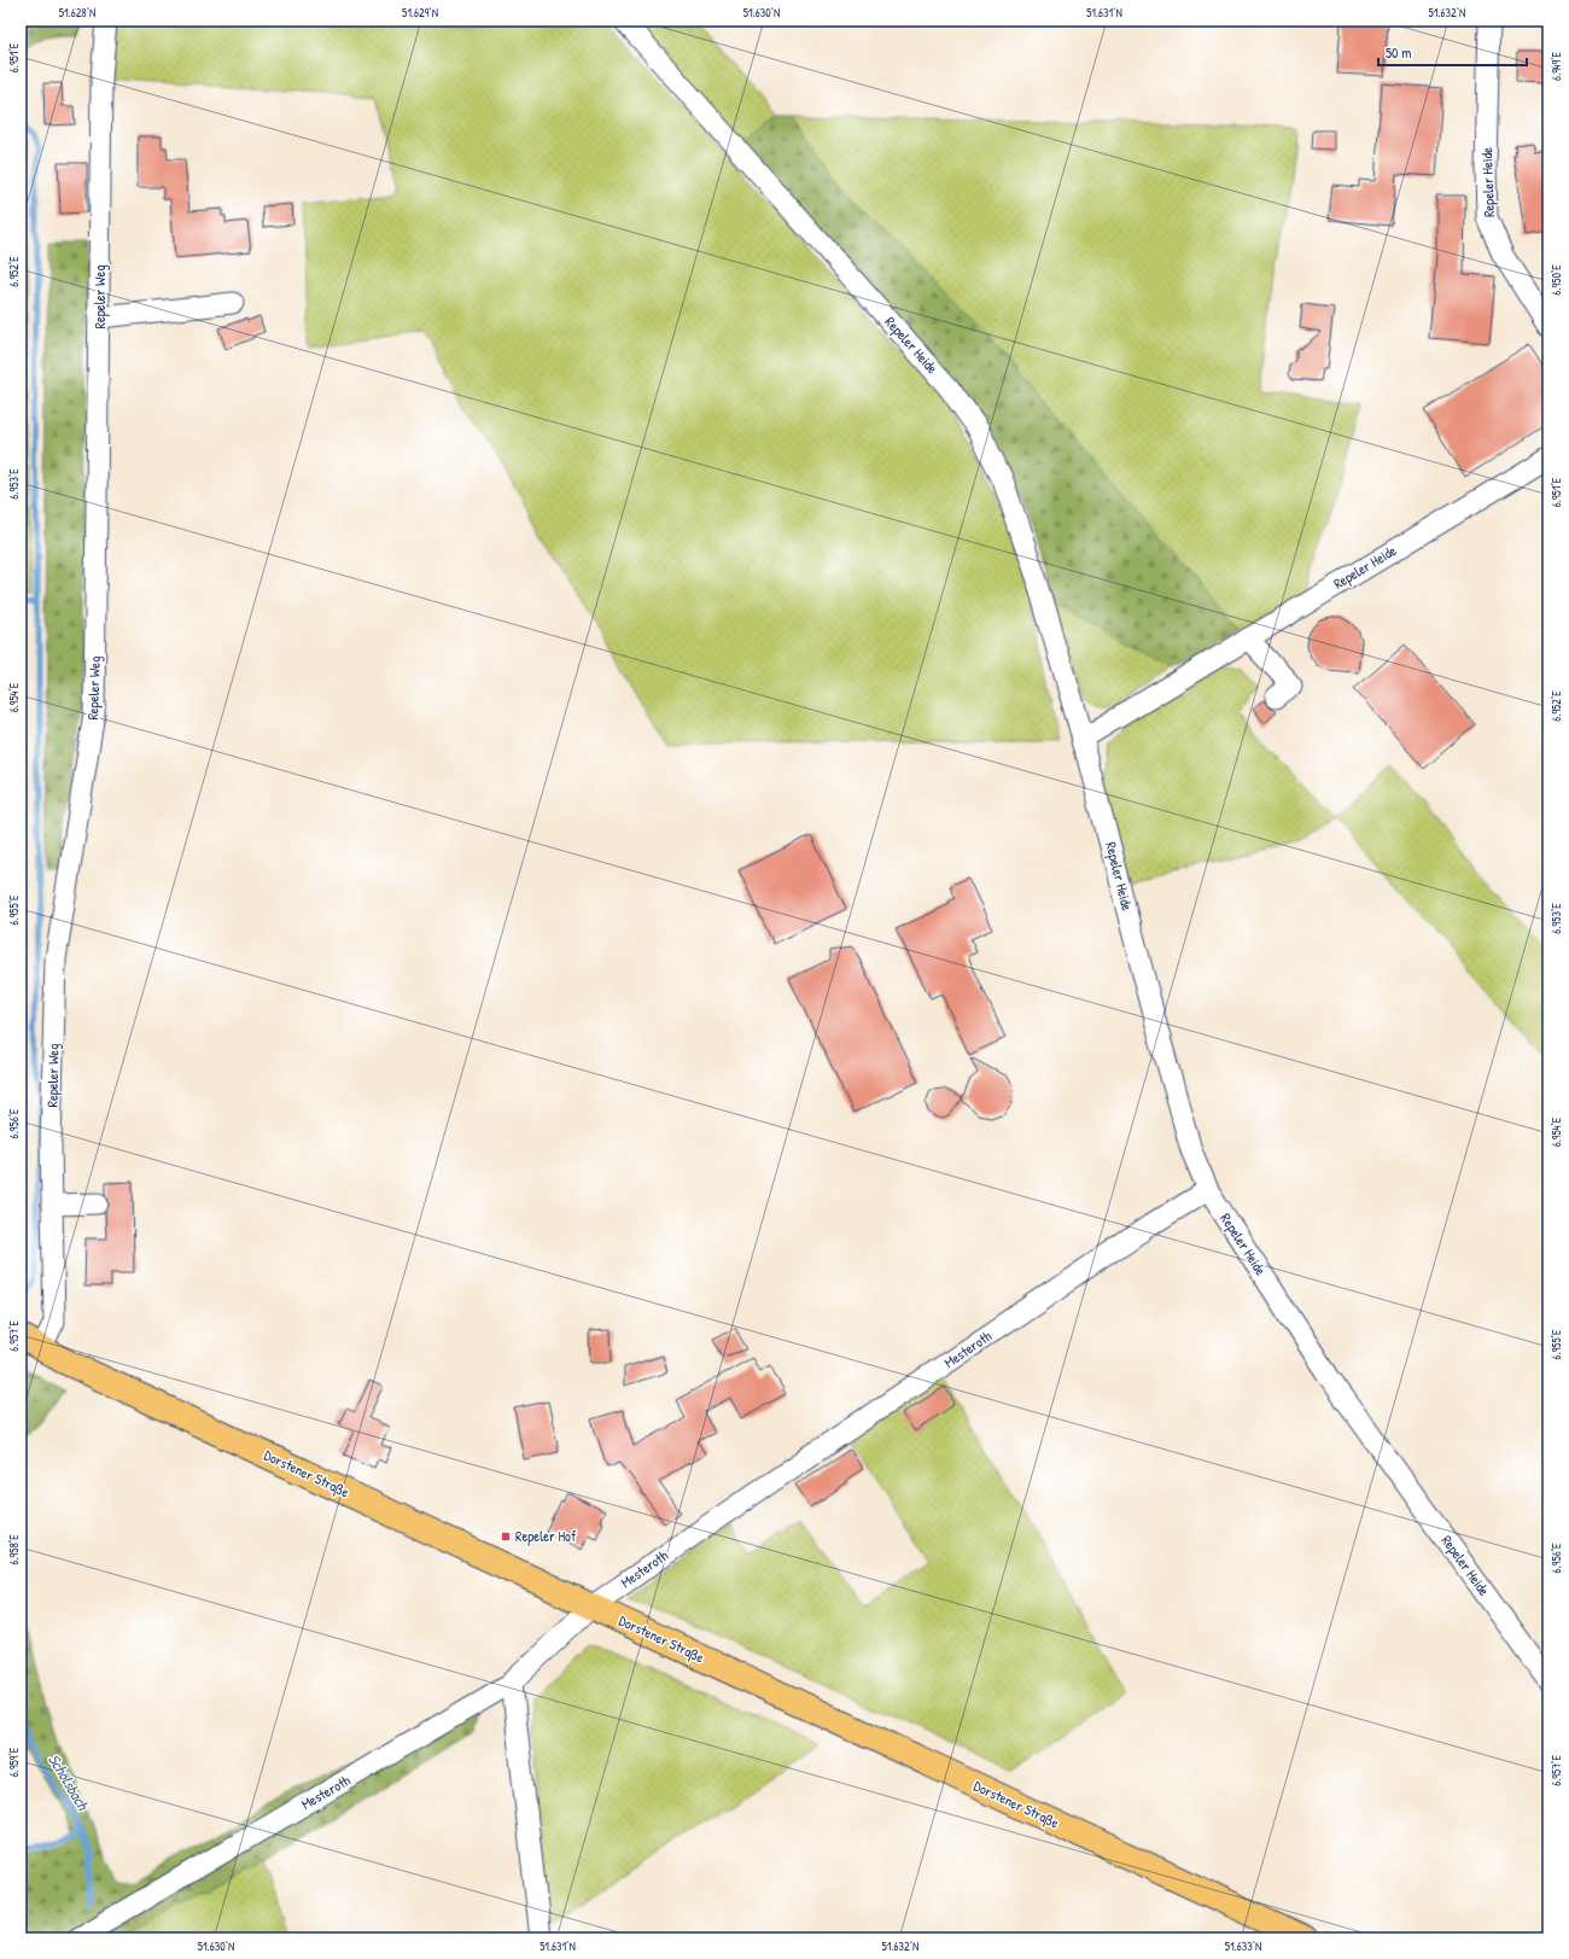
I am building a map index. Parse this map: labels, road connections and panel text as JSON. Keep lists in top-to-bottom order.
{
  "streets": {
    "main road": ["Dorstener Straße"],
    "street": ["Repeler Heide", "Repeler Weg", "Mesteroth"]
  },
  "crossings": [
    ["Repeler Heide", "Mesteroth"],
    ["Repeler Weg", "Dorstener Straße"],
    ["Mesteroth", "Dorstener Straße"]
  ],
  "water": ["Schölsbach"],
  "places": {
    "transit": ["Repeler Hof"]
  },
  "scale_bar": "50 m",
  "coordinates": [
    "51.628°N",
    "51.629°N",
    "51.630°N",
    "51.631°N",
    "51.632°N",
    "6.951°E",
    "6.949°E",
    "6.952°E",
    "6.950°E",
    "6.953°E",
    "6.954°E",
    "6.955°E",
    "6.956°E",
    "6.957°E",
    "6.958°E",
    "6.959°E",
    "51.633°N"
  ]
}
